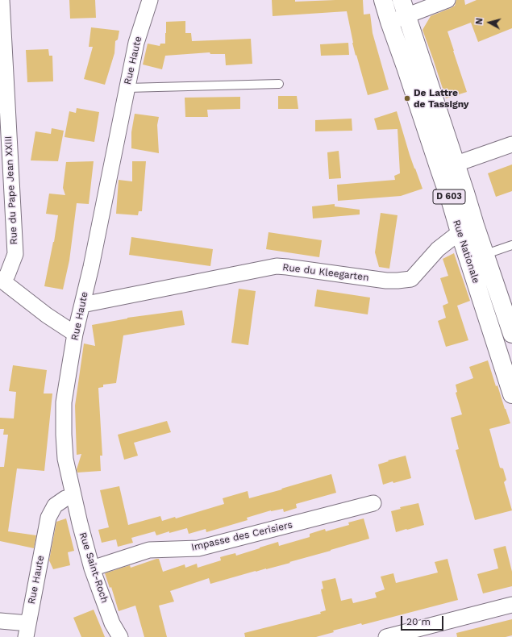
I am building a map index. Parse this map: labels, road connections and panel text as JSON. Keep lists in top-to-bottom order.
{
  "streets": {
    "main road": ["D 603", "Rue Nationale"],
    "street": [
      "Rue Haute",
      "Rue du Pape Jean XXIII",
      "Rue du Kleegarten",
      "Impasse des Cerisiers",
      "Rue Saint-Roch"
    ]
  },
  "crossings": [
    ["Rue Haute", "Rue du Kleegarten"],
    ["Rue Haute", "Rue Saint-Roch"],
    ["Rue Nationale", "Rue du Kleegarten"],
    ["Impasse des Cerisiers", "Rue Saint-Roch"]
  ],
  "places": ["De Lattre de Tassigny"],
  "scale_bar": "20 m",
  "north": "left"
}
